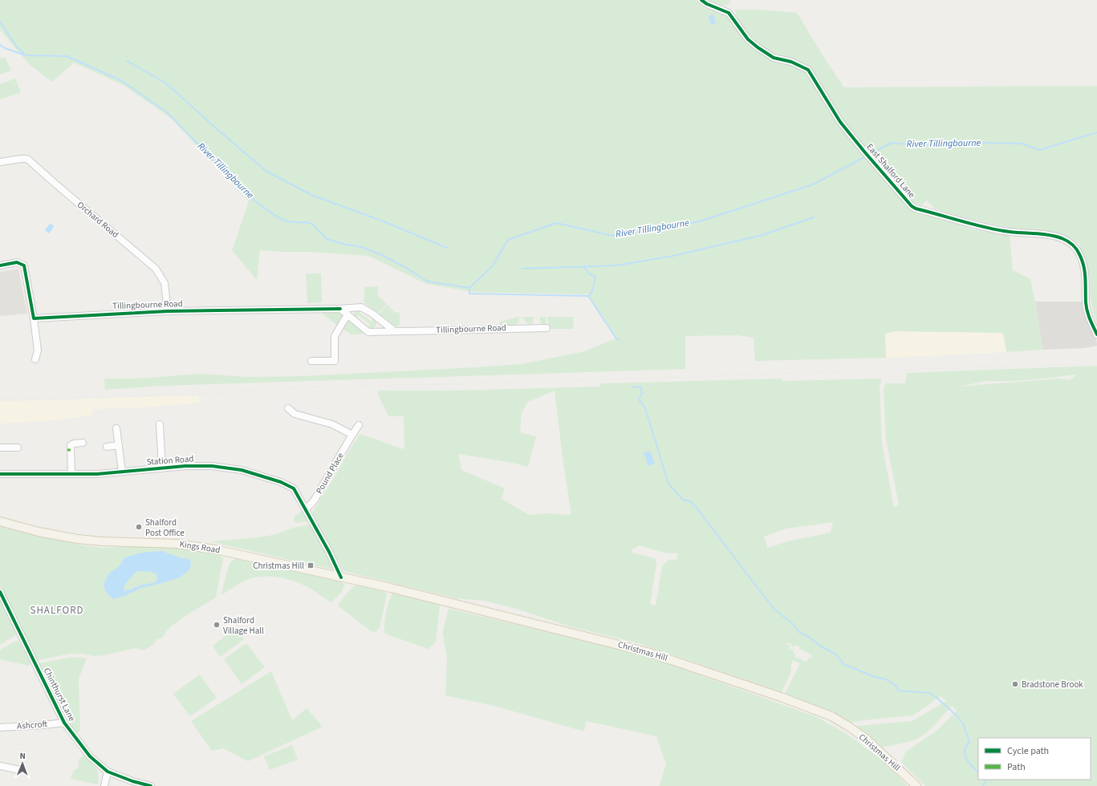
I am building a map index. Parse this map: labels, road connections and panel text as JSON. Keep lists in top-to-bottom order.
{
  "streets": {
    "main road": ["Kings Road", "Christmas Hill"],
    "street": [
      "East Shalford Lane",
      "Orchard Road",
      "Tillingbourne Road",
      "Station Road",
      "Pound Place",
      "Chinthurst Lane",
      "Ashcroft"
    ]
  },
  "crossings": [
    ["Orchard Road", "Tillingbourne Road"],
    ["Station Road", "Pound Place"],
    ["Station Road", "Kings Road"],
    ["Station Road", "Christmas Hill"],
    ["Kings Road", "Christmas Hill"],
    ["Chinthurst Lane", "Ashcroft"]
  ],
  "districts": ["SHALFORD"],
  "water": ["River Tillingbourne"],
  "places": {
    "other": ["Shalford Post Office", "Shalford Village Hall", "Bradstone Brook"],
    "transit": ["Christmas Hill"]
  },
  "legend": ["Cycle path", "Path"],
  "north": "top"
}
